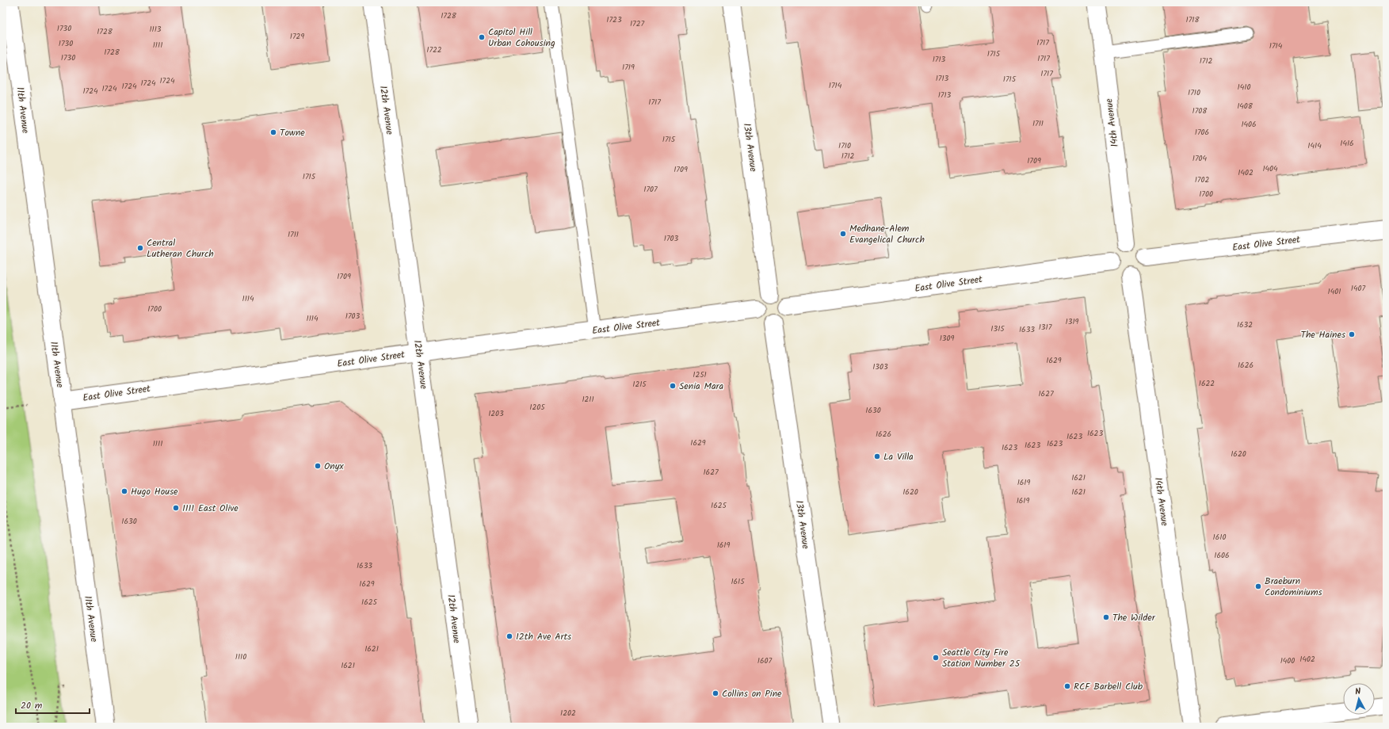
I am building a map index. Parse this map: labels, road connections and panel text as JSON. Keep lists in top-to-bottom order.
{
  "streets": {
    "street": [
      "11th Avenue",
      "12th Avenue",
      "14th Avenue",
      "13th Avenue",
      "East Olive Street"
    ]
  },
  "crossings": [
    ["11th Avenue", "East Olive Street"],
    ["12th Avenue", "East Olive Street"],
    ["14th Avenue", "East Olive Street"],
    ["13th Avenue", "East Olive Street"]
  ],
  "places": [
    "Capitol Hill Urban Cohousing",
    "Towne",
    "Medhane-Alem Evangelical Church",
    "Central Lutheran Church",
    "The Haines",
    "Senia Mara",
    "La Villa",
    "Onyx",
    "Hugo House",
    "1111 East Olive",
    "Braeburn Condominiums",
    "The Wilder",
    "12th Ave Arts",
    "Seattle City Fire Station Number 25",
    "RCF Barbell Club",
    "Collins on Pine"
  ],
  "house_numbers": [
    "1728",
    "1723",
    "1718",
    "1727",
    "1730",
    "1113",
    "1728",
    "1729",
    "1717",
    "1730",
    "1111",
    "1714",
    "1722",
    "1728",
    "1715",
    "1730",
    "1717",
    "1713",
    "1712",
    "1719",
    "1717",
    "1713",
    "1715",
    "1724",
    "1724",
    "1714",
    "1724",
    "1410",
    "1724",
    "1724",
    "1710",
    "1713",
    "1717",
    "1408",
    "1708",
    "1711",
    "1406",
    "1706",
    "1715",
    "1416",
    "1710",
    "1414",
    "1712",
    "1704",
    "1709",
    "1404",
    "1709",
    "1402",
    "1715",
    "1702",
    "1707",
    "1700",
    "1711",
    "1703",
    "1709",
    "1407",
    "1401",
    "1114",
    "1700",
    "1703",
    "1114",
    "1319",
    "1632",
    "1317",
    "1315",
    "1633",
    "1309",
    "1629",
    "1626",
    "1303",
    "1251",
    "1622",
    "1215",
    "1627",
    "1211",
    "1205",
    "1630",
    "1203",
    "1623",
    "1626",
    "1623",
    "1629",
    "1111",
    "1623",
    "1623",
    "1623",
    "1620",
    "1627",
    "1621",
    "1619",
    "1620",
    "1621",
    "1619",
    "1625",
    "1630",
    "1610",
    "1619",
    "1606",
    "1633",
    "1615",
    "1629",
    "1625",
    "1621",
    "1110",
    "1402",
    "1607",
    "1400",
    "1621",
    "1202"
  ],
  "scale_bar": "20 m",
  "north": "top"
}
